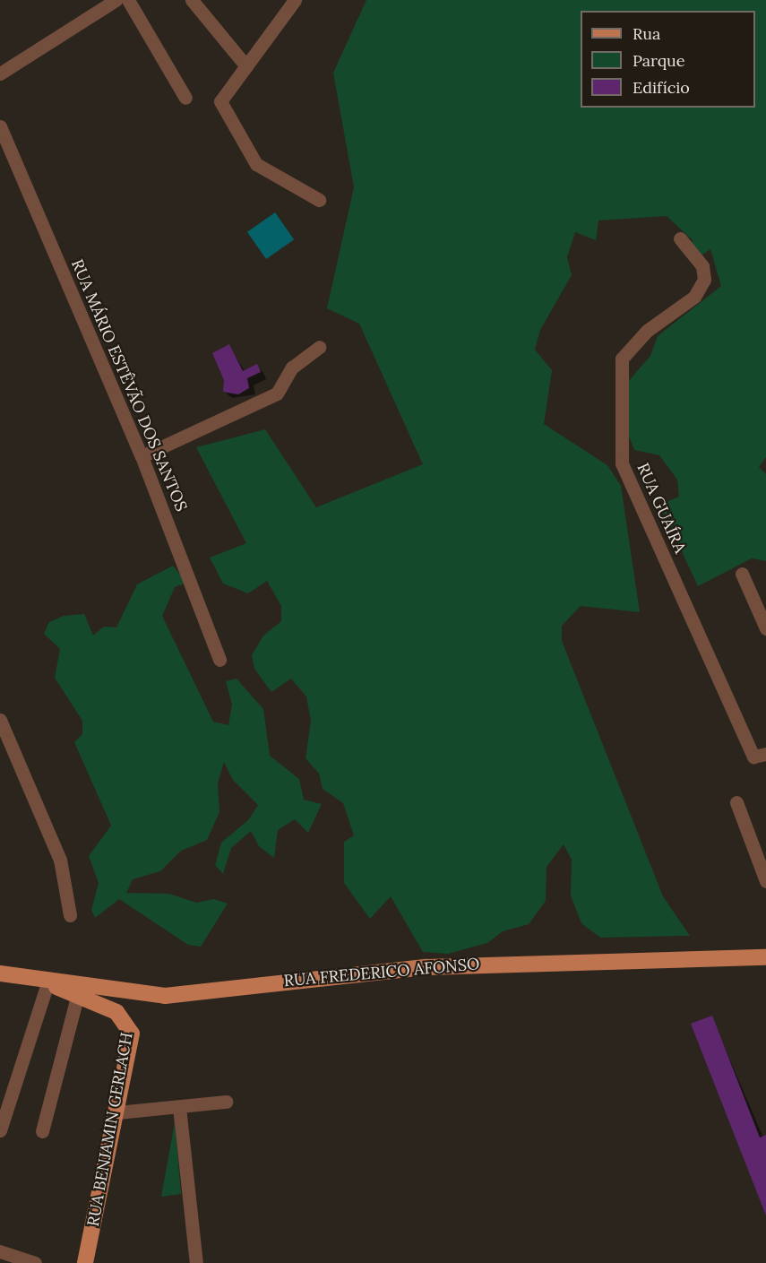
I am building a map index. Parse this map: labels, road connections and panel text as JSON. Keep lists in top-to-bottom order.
{
  "streets": {
    "main road": ["RUA FREDERICO AFONSO", "RUA BENJAMIN GERLACH"],
    "street": ["RUA MÁRIO ESTÊVÃO DOS SANTOS", "RUA GUAÍRA"]
  },
  "crossings": [
    ["RUA FREDERICO AFONSO", "RUA BENJAMIN GERLACH"]
  ],
  "legend": ["Rua", "Parque", "Edifício"]
}
